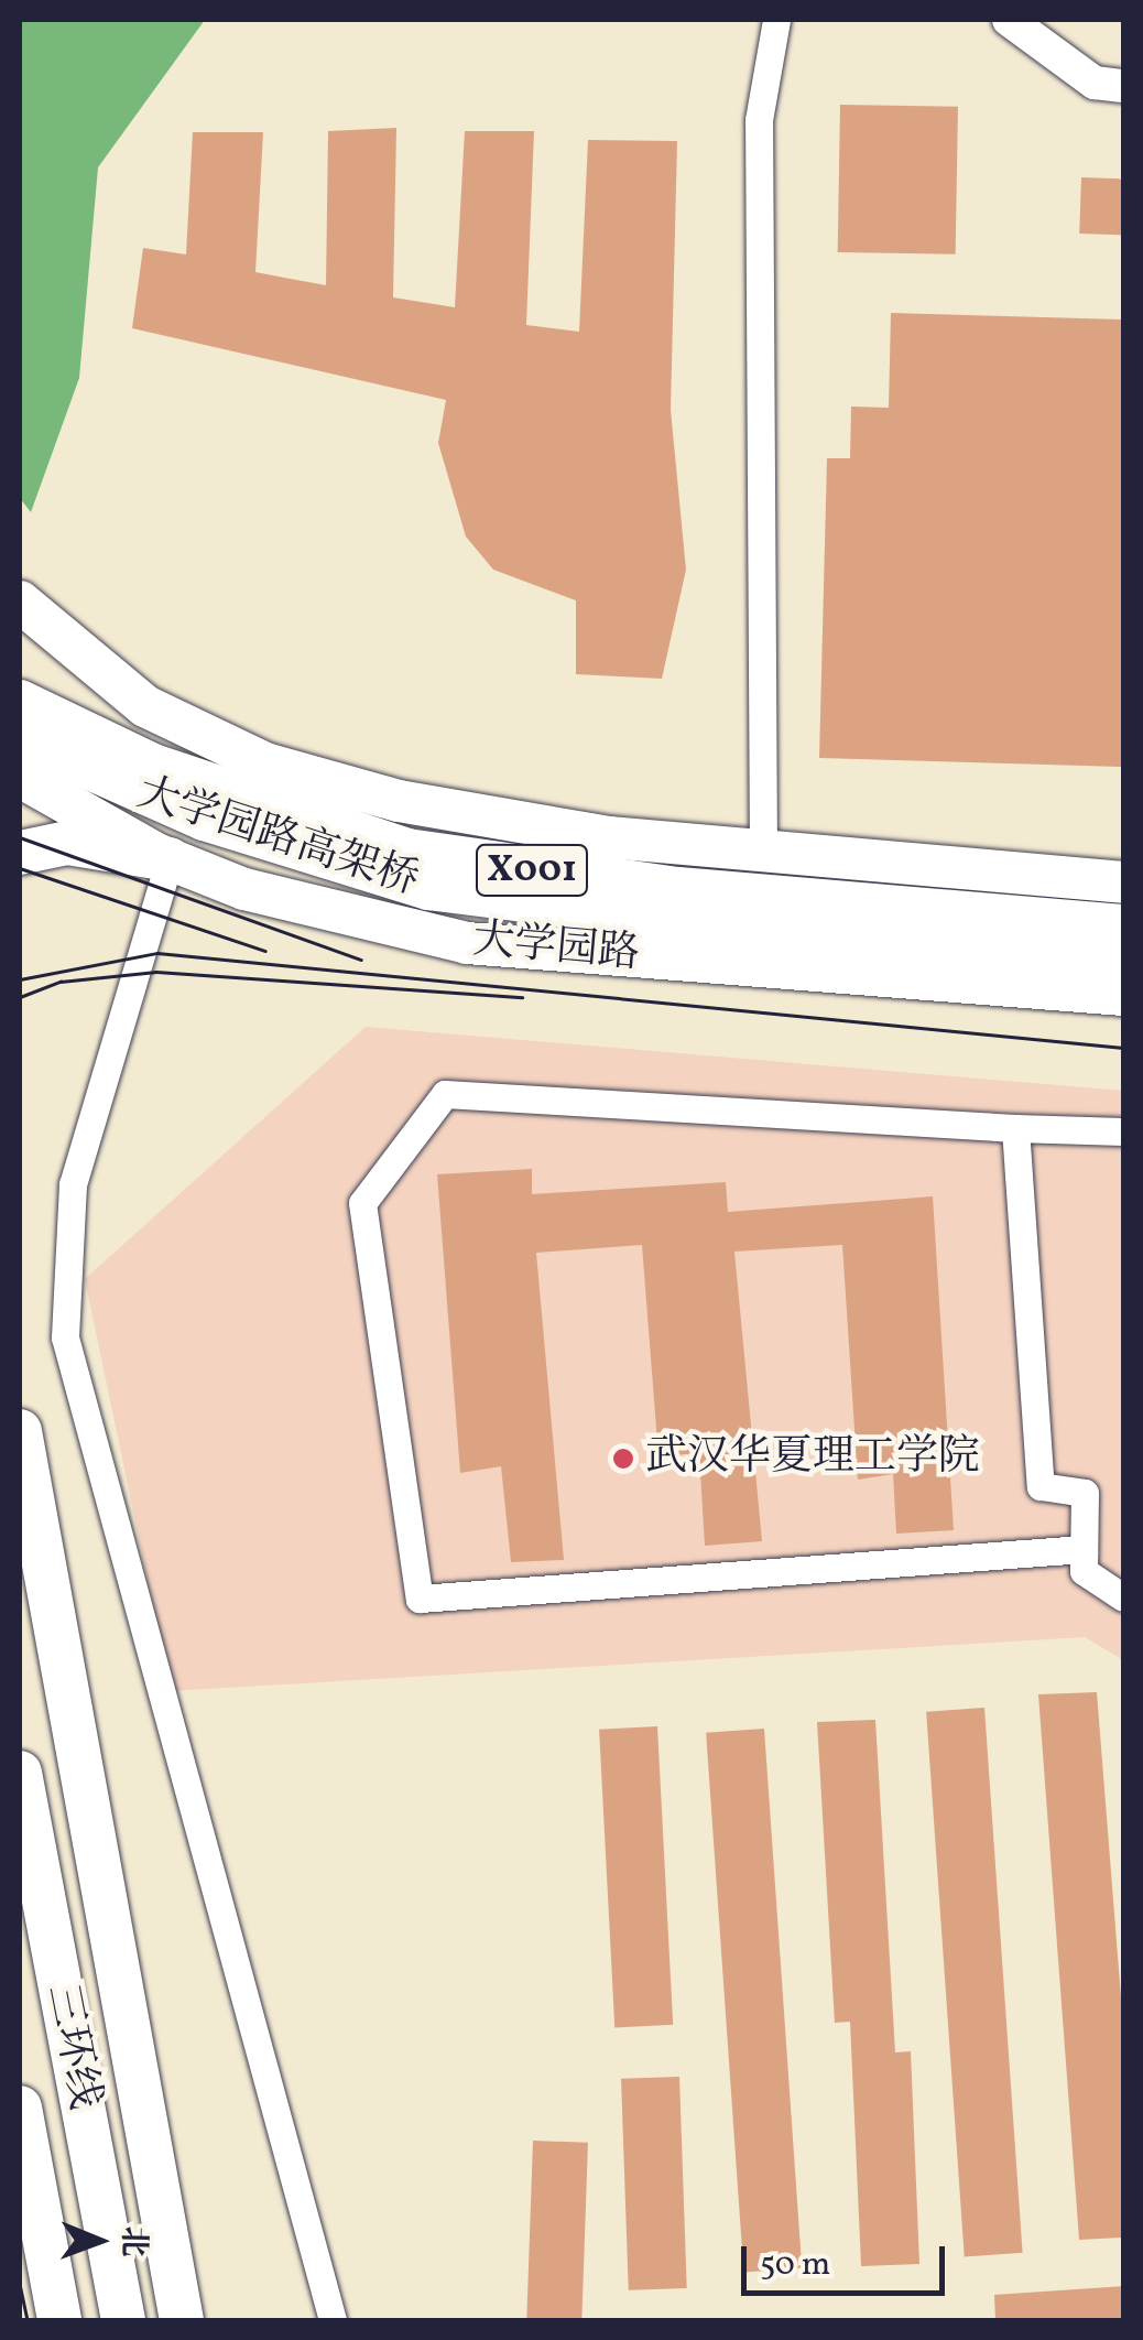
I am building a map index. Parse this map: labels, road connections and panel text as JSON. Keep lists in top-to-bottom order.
{
  "streets": {
    "highway": ["三环线"],
    "main road": ["大学园路高架桥", "X001", "大学园路"]
  },
  "crossings": [
    ["大学园路高架桥", "大学园路"]
  ],
  "places": ["武汉华夏理工学院"],
  "scale_bar": "50 m",
  "north": "right"
}
